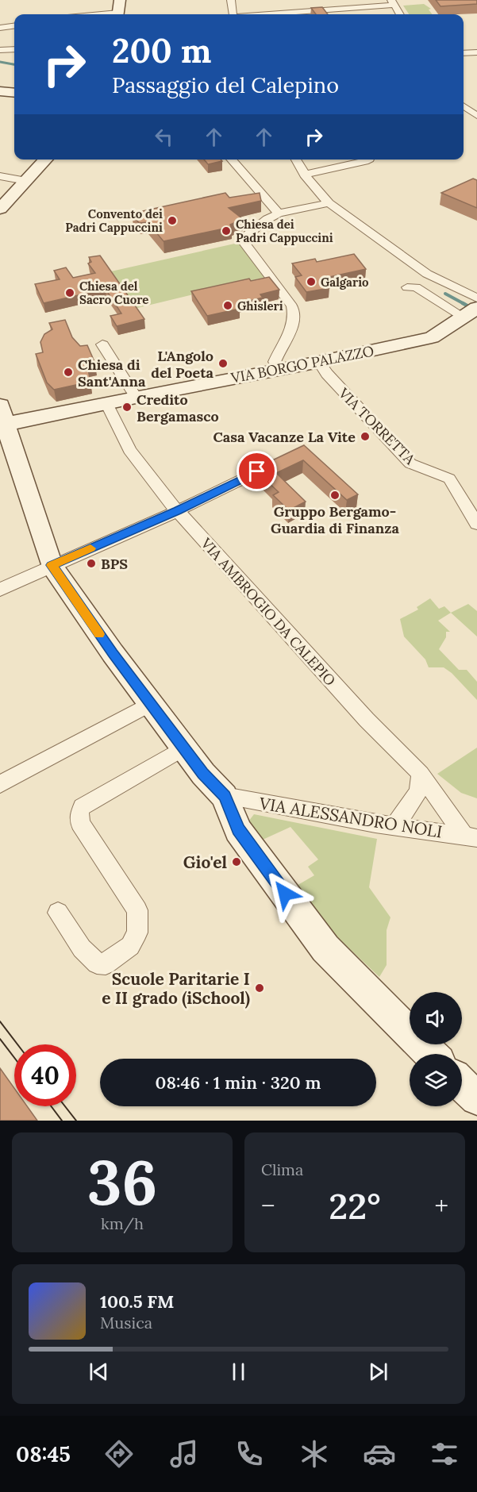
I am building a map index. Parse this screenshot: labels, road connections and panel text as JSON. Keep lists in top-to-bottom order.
{
  "streets": {
    "street": [
      "VIA BORGO PALAZZO",
      "VIA TORRETTA",
      "VIA AMBROGIO DA CALEPIO",
      "VIA ALESSANDRO NOLI"
    ]
  },
  "crossings": [
    ["VIA BORGO PALAZZO", "VIA TORRETTA"],
    ["VIA BORGO PALAZZO", "VIA AMBROGIO DA CALEPIO"],
    ["VIA AMBROGIO DA CALEPIO", "VIA ALESSANDRO NOLI"]
  ],
  "places": [
    "Convento dei Padri Cappuccini",
    "Chiesa dei Padri Cappuccini",
    "Galgario",
    "Chiesa del Sacro Cuore",
    "Ghisleri",
    "L'Angolo del Poeta",
    "Chiesa di Sant'Anna",
    "Credito Bergamasco",
    "Casa Vacanze La Vite",
    "Gruppo Bergamo- Guardia di Finanza",
    "BPS",
    "Gio'el",
    "Scuole Paritarie I e II grado (iSchool)"
  ],
  "page": {
    "turn": ["200 m", "Passaggio del Calepino"],
    "limit": "40",
    "trip": "08:46 · 1 min · 320 m",
    "tile": [
      ["36", "km/h"],
      "Clima"
    ],
    "heat": ["−", "22°", "+"],
    "song": ["100.5 FM", "Musica"],
    "tabs": "08:45"
  }
}
